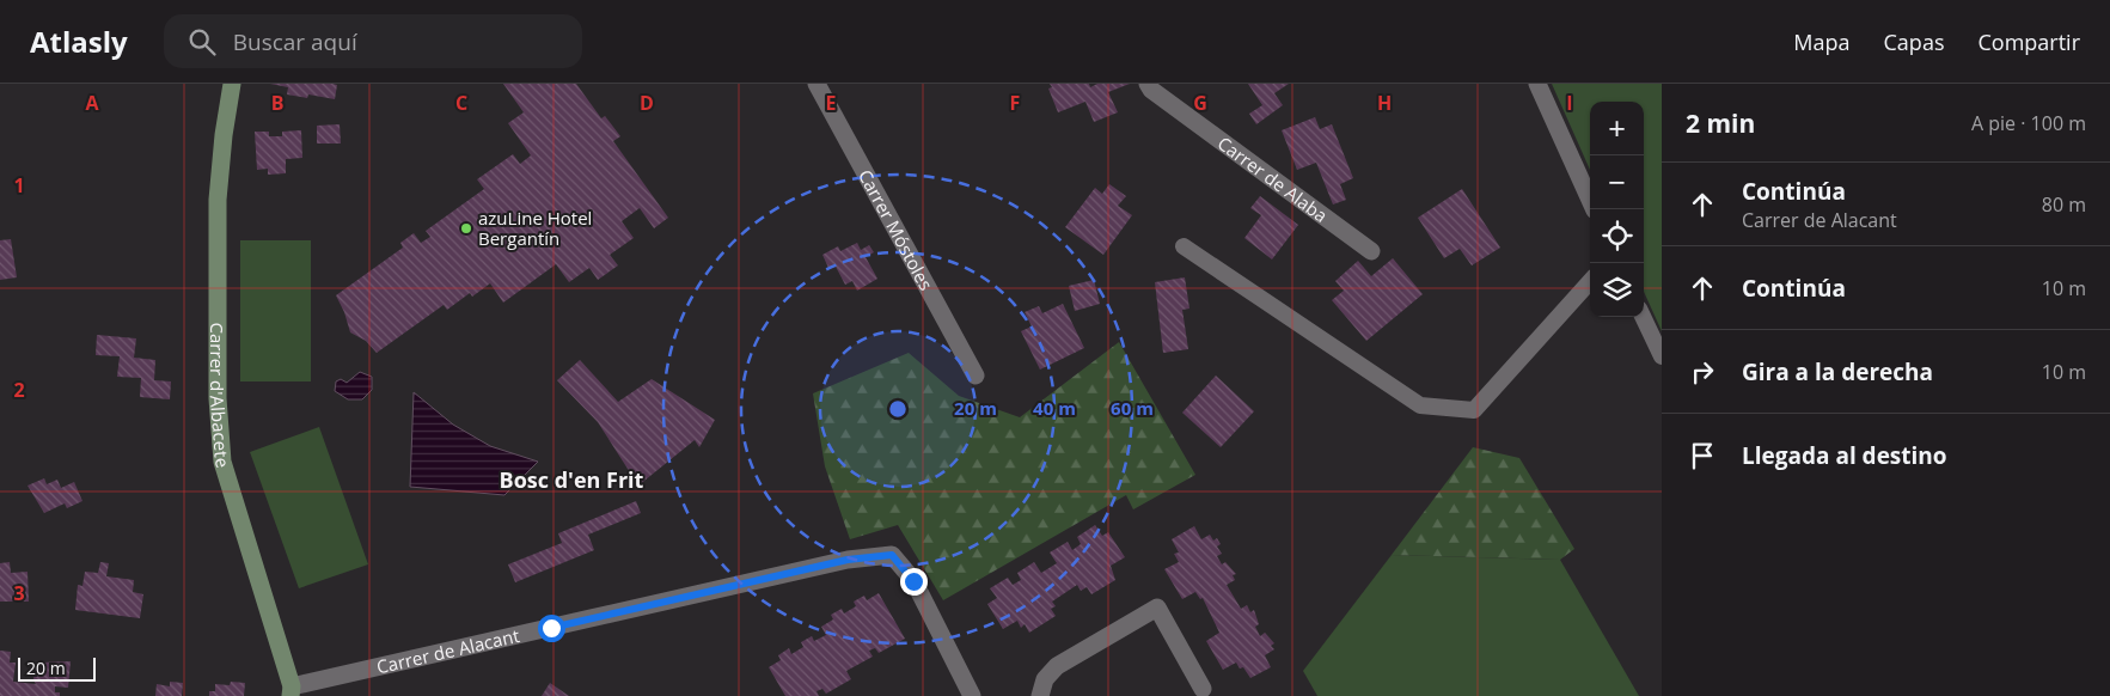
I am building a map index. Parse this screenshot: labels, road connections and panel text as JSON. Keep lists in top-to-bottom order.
{
  "streets": {
    "street": [
      "Carrer de Alaba",
      "Carrer Móstoles",
      "Carrer d'Albacete",
      "Carrer de Alacant"
    ]
  },
  "crossings": [
    ["Carrer d'Albacete", "Carrer de Alacant"]
  ],
  "districts": ["Bosc d'en Frit"],
  "places": ["azuLine Hotel Bergantín"],
  "scale_bar": "20 m",
  "page": {
    "header": "Atlasly",
    "search": "Buscar aquí",
    "nav": ["Mapa", "Capas", "Compartir"],
    "heading": ["2 min", "A pie · 100 m"],
    "map_buttons": ["+", "−"],
    "list": [
      ["Continúa", "Carrer de Alacant", "80 m"],
      ["Continúa", "10 m"],
      ["Gira a la derecha", "10 m"],
      "Llegada al destino"
    ],
    "scale": "20 m"
  },
  "grid": {
    "columns": [
      "A",
      "B",
      "C",
      "D",
      "E",
      "F",
      "G",
      "H",
      "I"
    ],
    "rows": ["1", "2", "3"]
  },
  "rings": ["20 m", "40 m", "60 m"]
}
